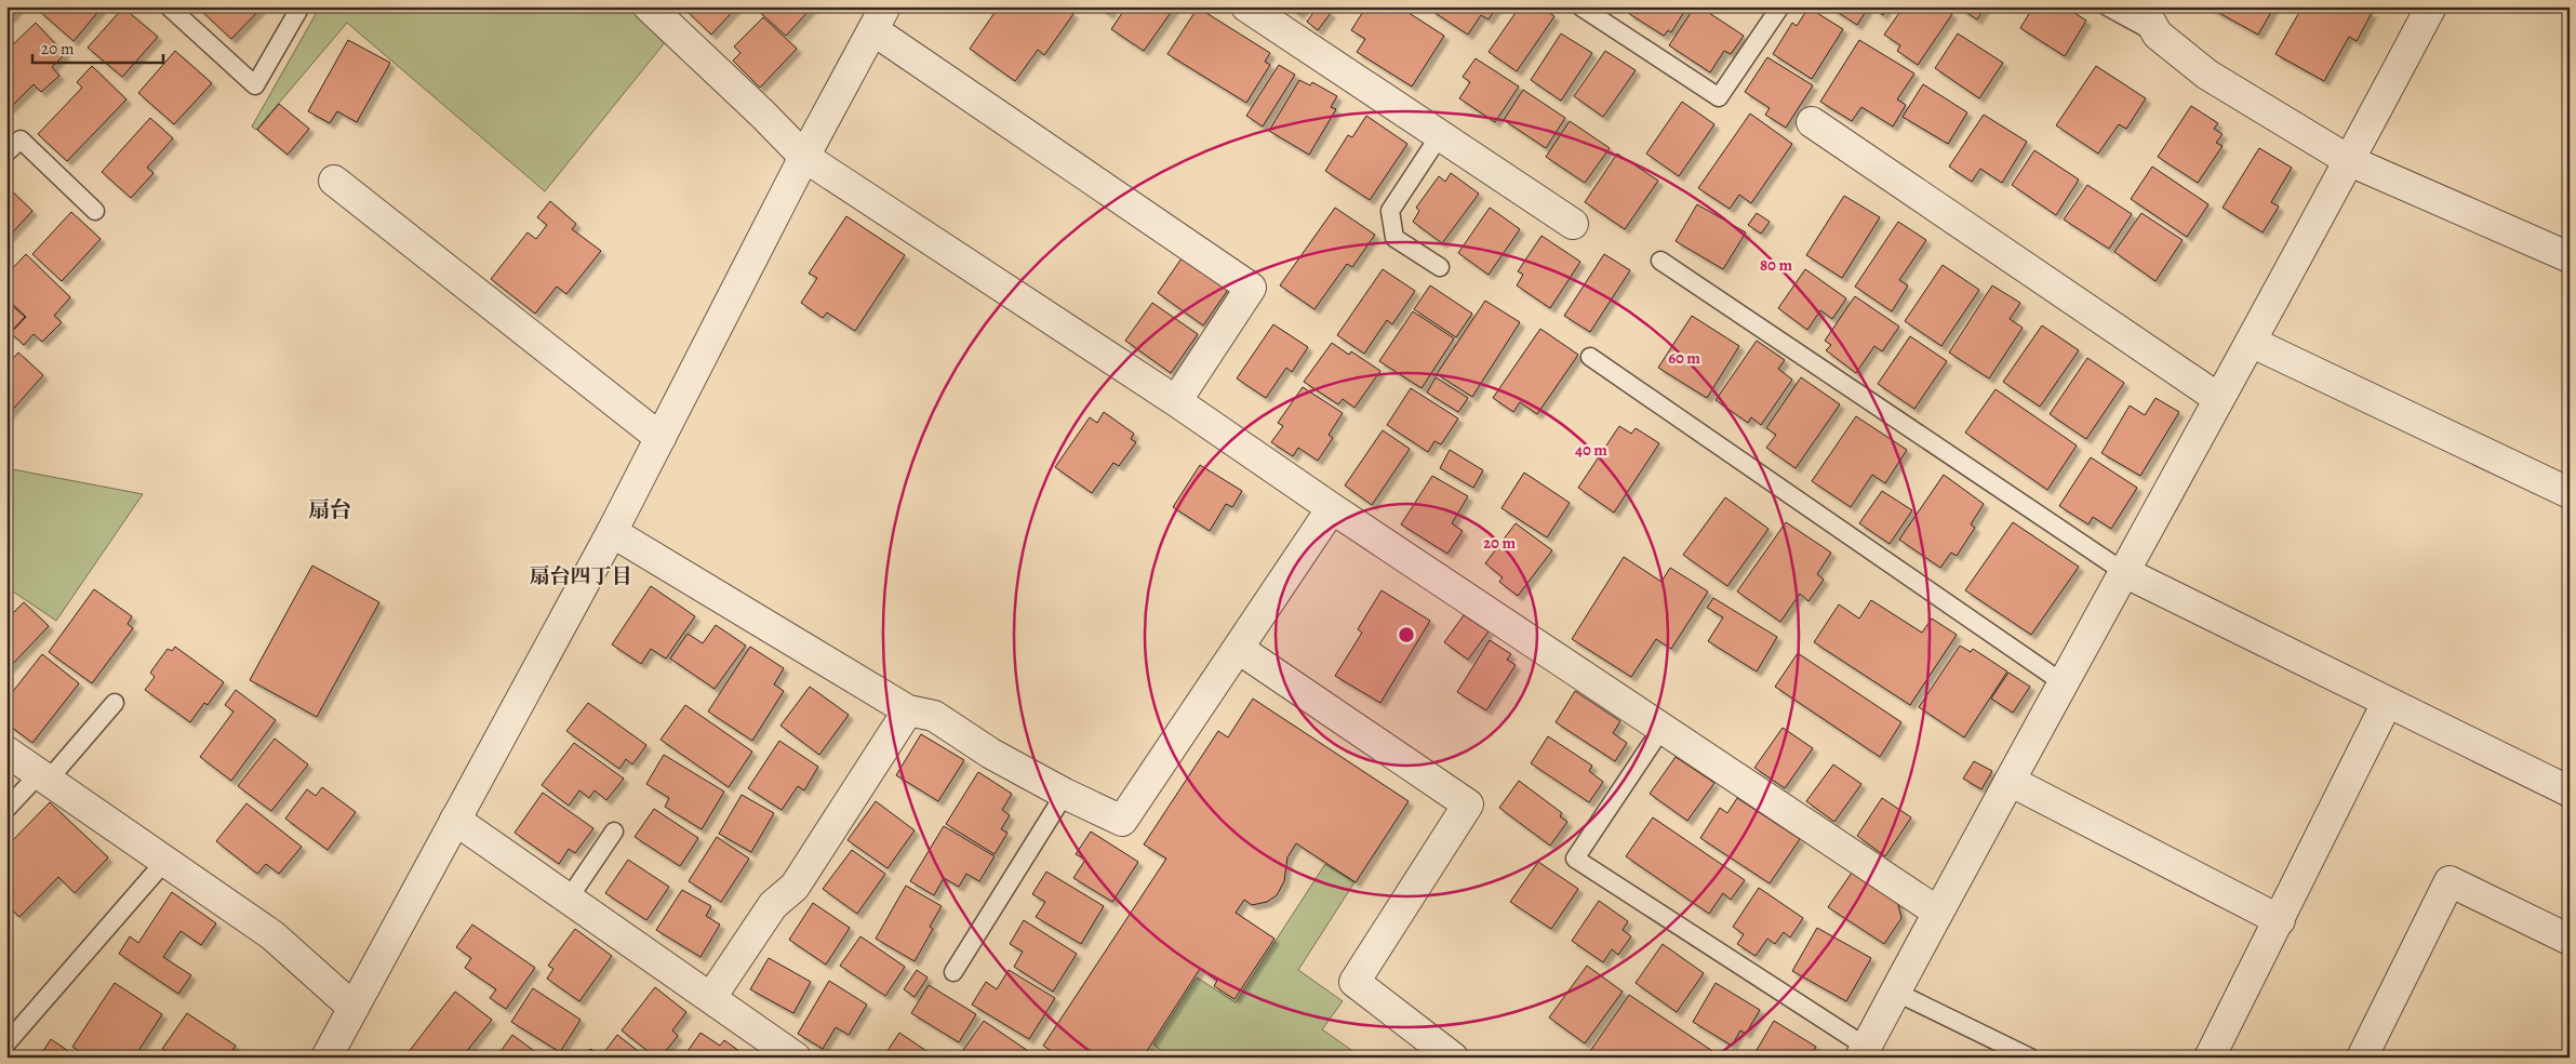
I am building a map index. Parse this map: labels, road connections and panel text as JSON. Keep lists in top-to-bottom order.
{
  "districts": ["扇台", "扇台四丁目"],
  "scale_bar": "20 m",
  "rings": [
    "80 m",
    "60 m",
    "40 m",
    "20 m"
  ]
}
